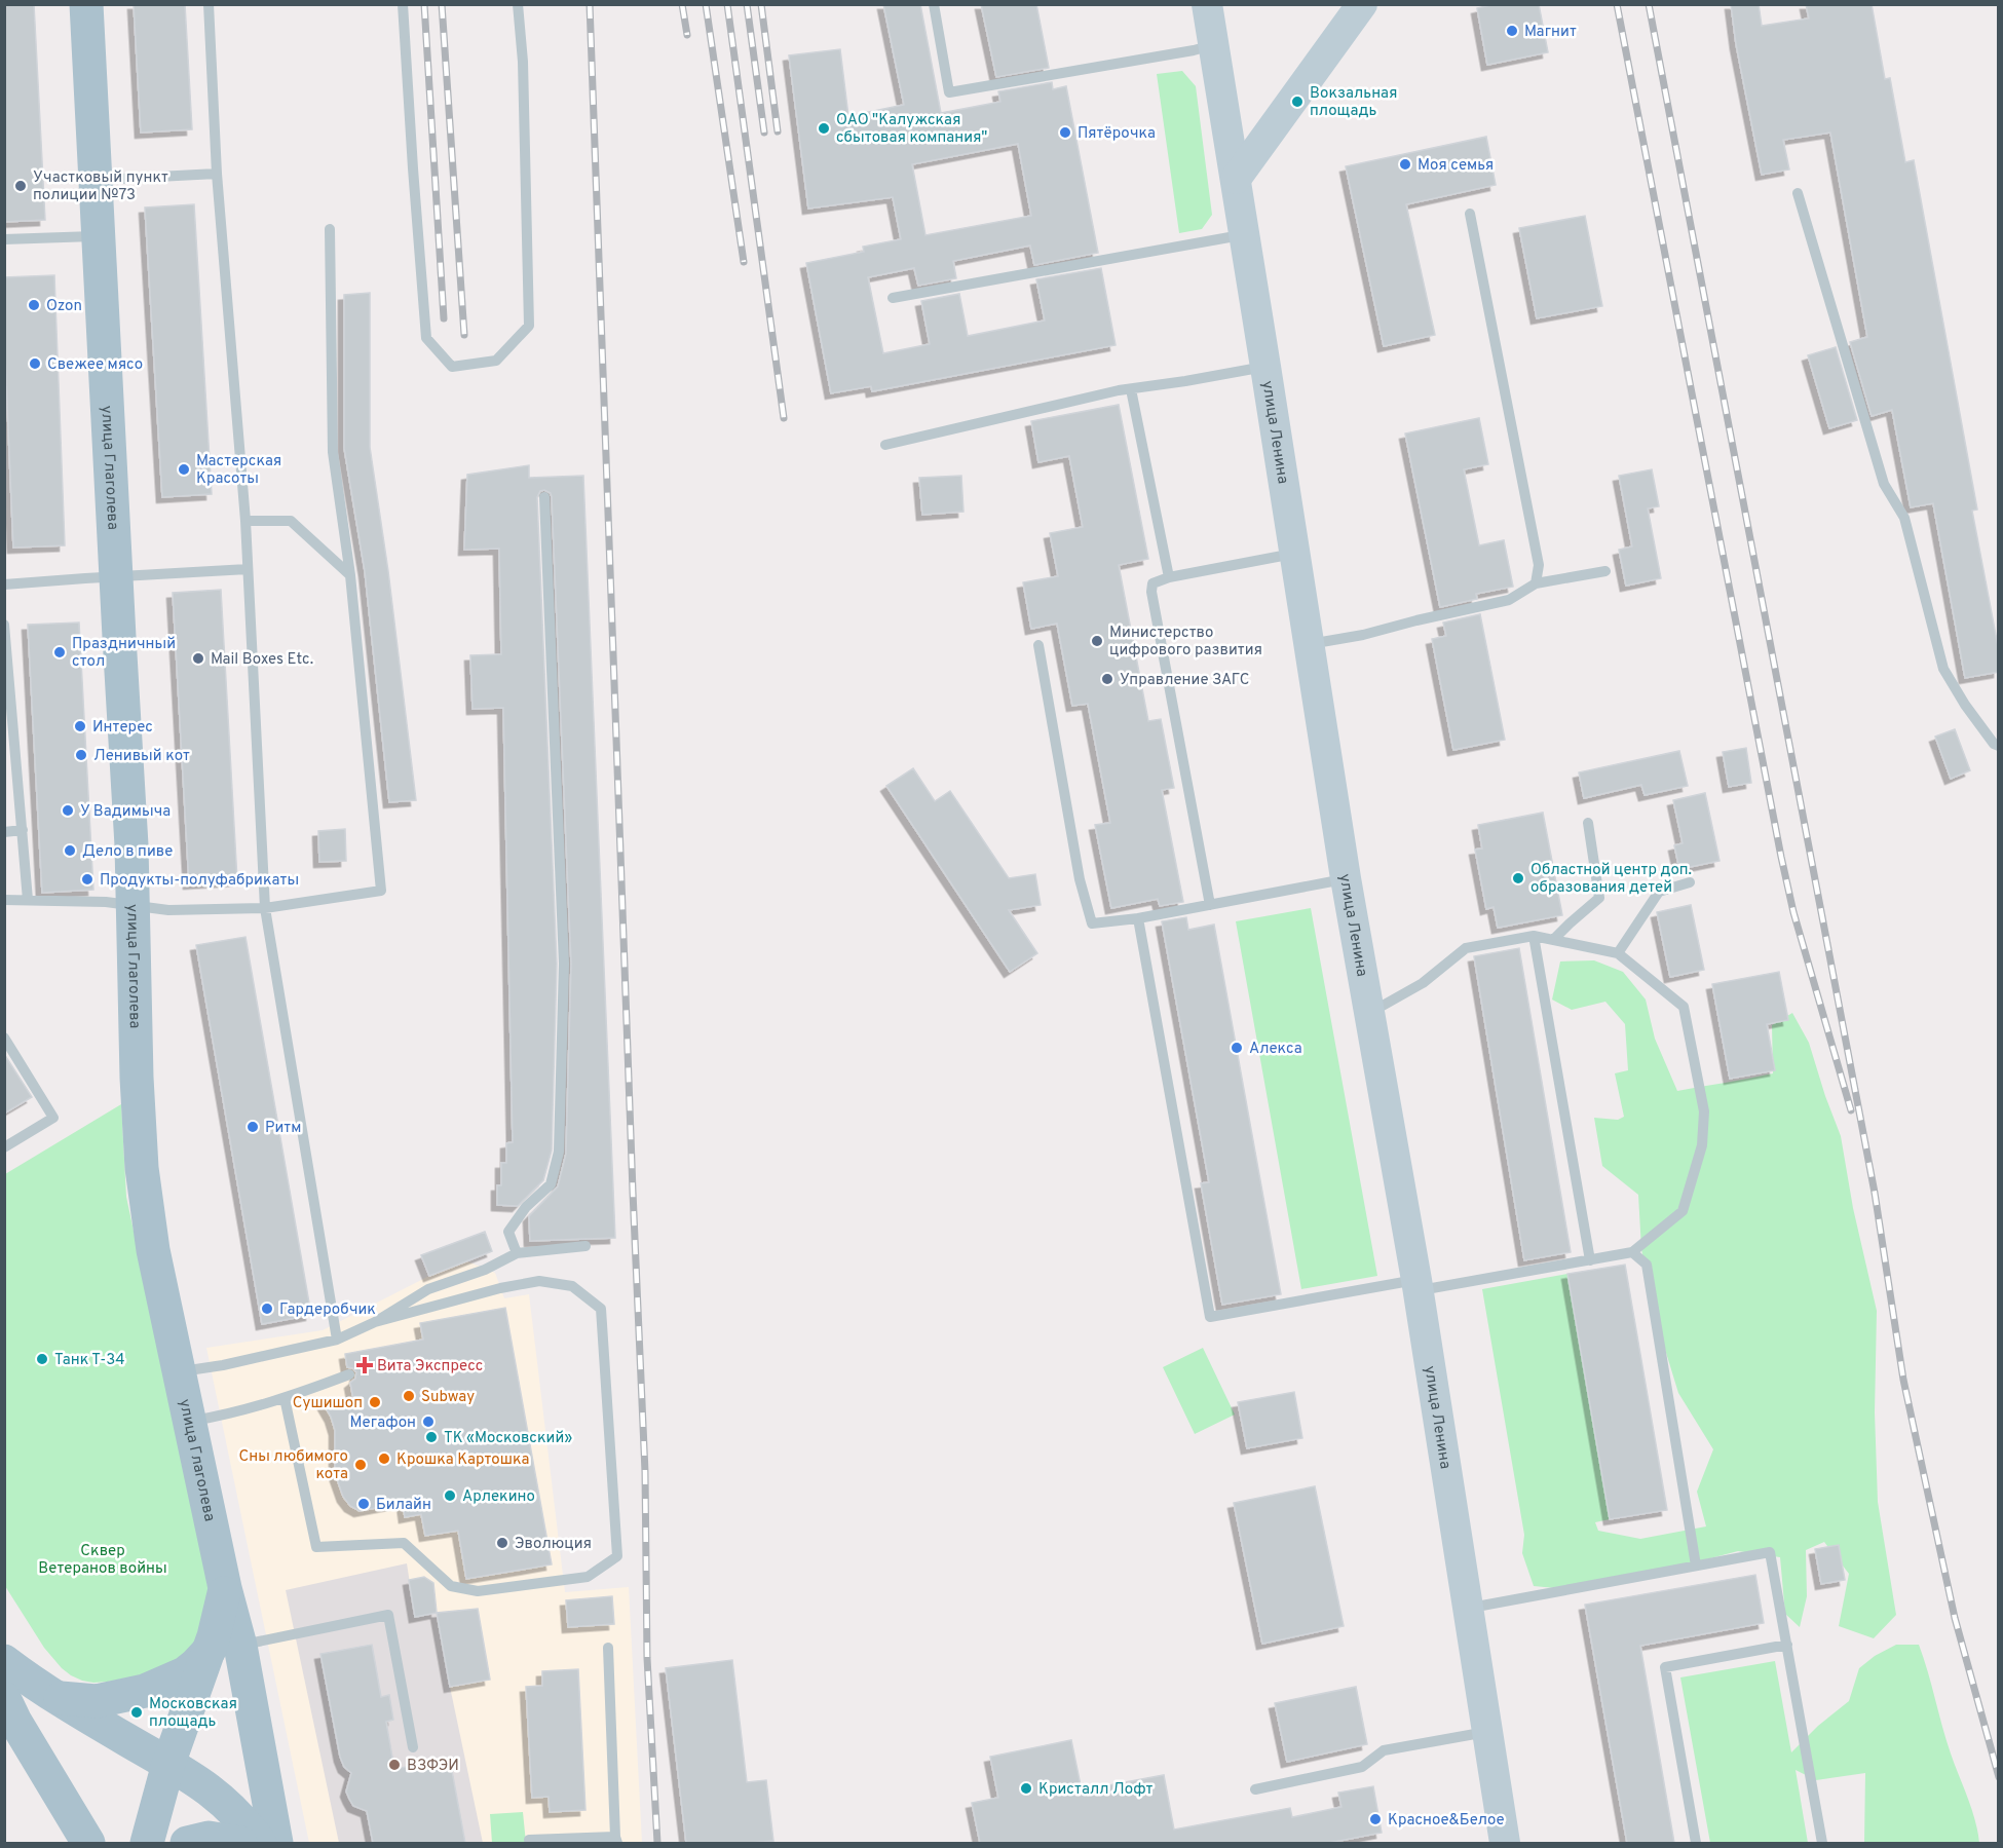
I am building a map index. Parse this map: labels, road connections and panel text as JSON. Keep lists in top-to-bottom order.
{
  "streets": {
    "main road": ["улица Ленина", "улица Глаголева"]
  },
  "parks": ["Сквер Ветеранов войны"],
  "places": {
    "other": [
      "Магнит",
      "Вокзальная площадь",
      "ОАО \"Калужская сбытовая компания\"",
      "Пятёрочка",
      "Моя семья",
      "Участковый пункт полиции №73",
      "Ozon",
      "Свежее мясо",
      "Мастерская Красоты",
      "Министерство цифрового развития",
      "Праздничный стол",
      "Mail Boxes Etc.",
      "Управление ЗАГС",
      "Интерес",
      "Ленивый кот",
      "У Вадимыча",
      "Дело в пиве",
      "Областной центр доп. образования детей",
      "Продукты-полуфабрикаты",
      "Алекса",
      "Ритм",
      "Гардеробчик",
      "Танк Т-34",
      "Subway",
      "Сушишоп",
      "Мегафон",
      "ТК «Московский»",
      "Крошка Картошка",
      "Сны любимого кота",
      "Арлекино",
      "Билайн",
      "Эволюция",
      "Московская площадь",
      "ВЗФЭИ",
      "Кристалл Лофт",
      "Красное&Белое"
    ],
    "health": ["Вита Экспресс"]
  }
}
